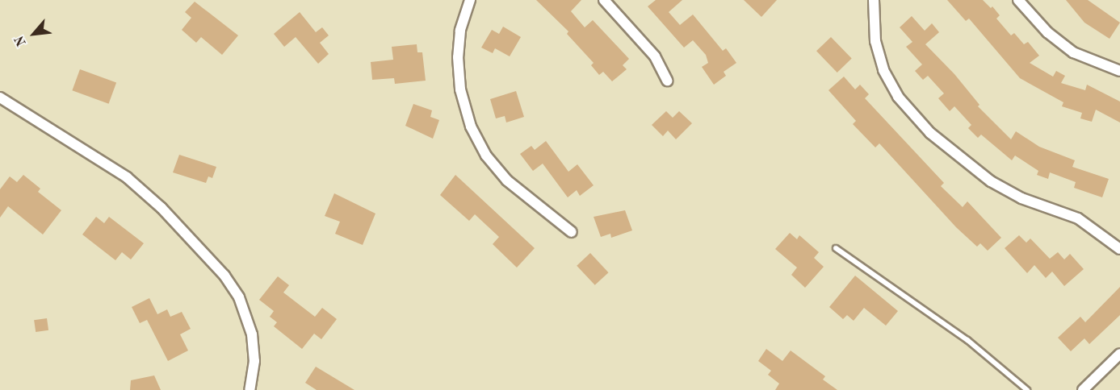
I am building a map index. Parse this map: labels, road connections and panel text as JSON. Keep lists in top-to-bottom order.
{
  "north": "bottom left"
}
